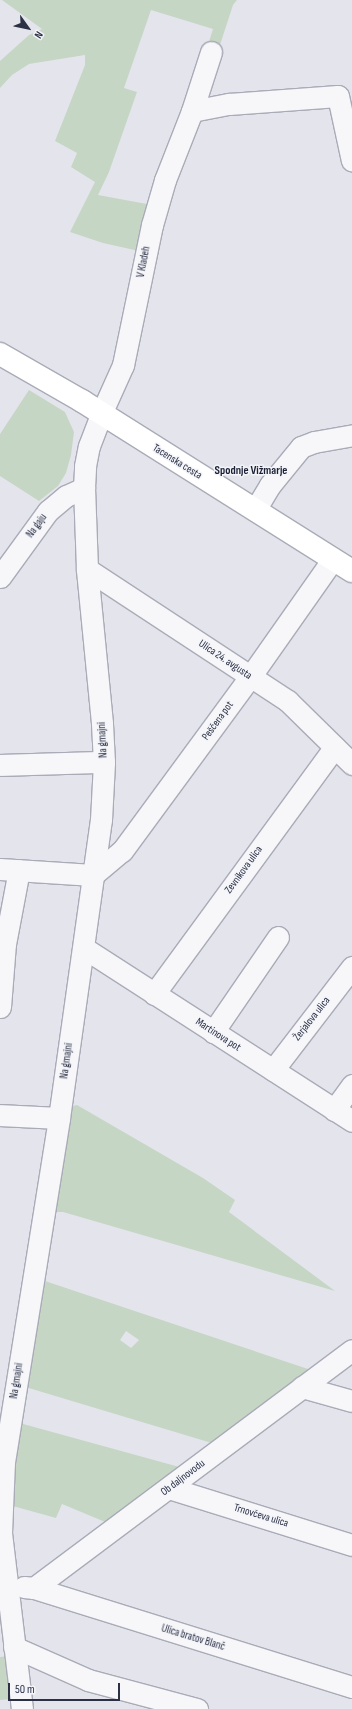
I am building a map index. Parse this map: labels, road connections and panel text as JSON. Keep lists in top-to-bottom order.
{
  "streets": {
    "main road": ["Tacenska cesta"],
    "street": [
      "V Kladeh",
      "Na gaju",
      "Ulica 24. avgusta",
      "Peščena pot",
      "Na gmajni",
      "Zevnikova ulica",
      "Žerjalova ulica",
      "Martinova pot",
      "Ob daljnovodu",
      "Trnovčeva ulica",
      "Ulica bratov Blanč"
    ]
  },
  "crossings": [
    ["V Kladeh", "Tacenska cesta"],
    ["V Kladeh", "Na gmajni"],
    ["Tacenska cesta", "Peščena pot"],
    ["Tacenska cesta", "Na gmajni"],
    ["Na gaju", "Na gmajni"],
    ["Ulica 24. avgusta", "Peščena pot"],
    ["Ulica 24. avgusta", "Na gmajni"],
    ["Ulica 24. avgusta", "Zevnikova ulica"],
    ["Peščena pot", "Na gmajni"],
    ["Na gmajni", "Martinova pot"],
    ["Zevnikova ulica", "Martinova pot"],
    ["Žerjalova ulica", "Martinova pot"],
    ["Ob daljnovodu", "Trnovčeva ulica"],
    ["Ob daljnovodu", "Ulica bratov Blanč"]
  ],
  "districts": ["Spodnje Vižmarje"],
  "scale_bar": "50 m",
  "north": "bottom right"
}
